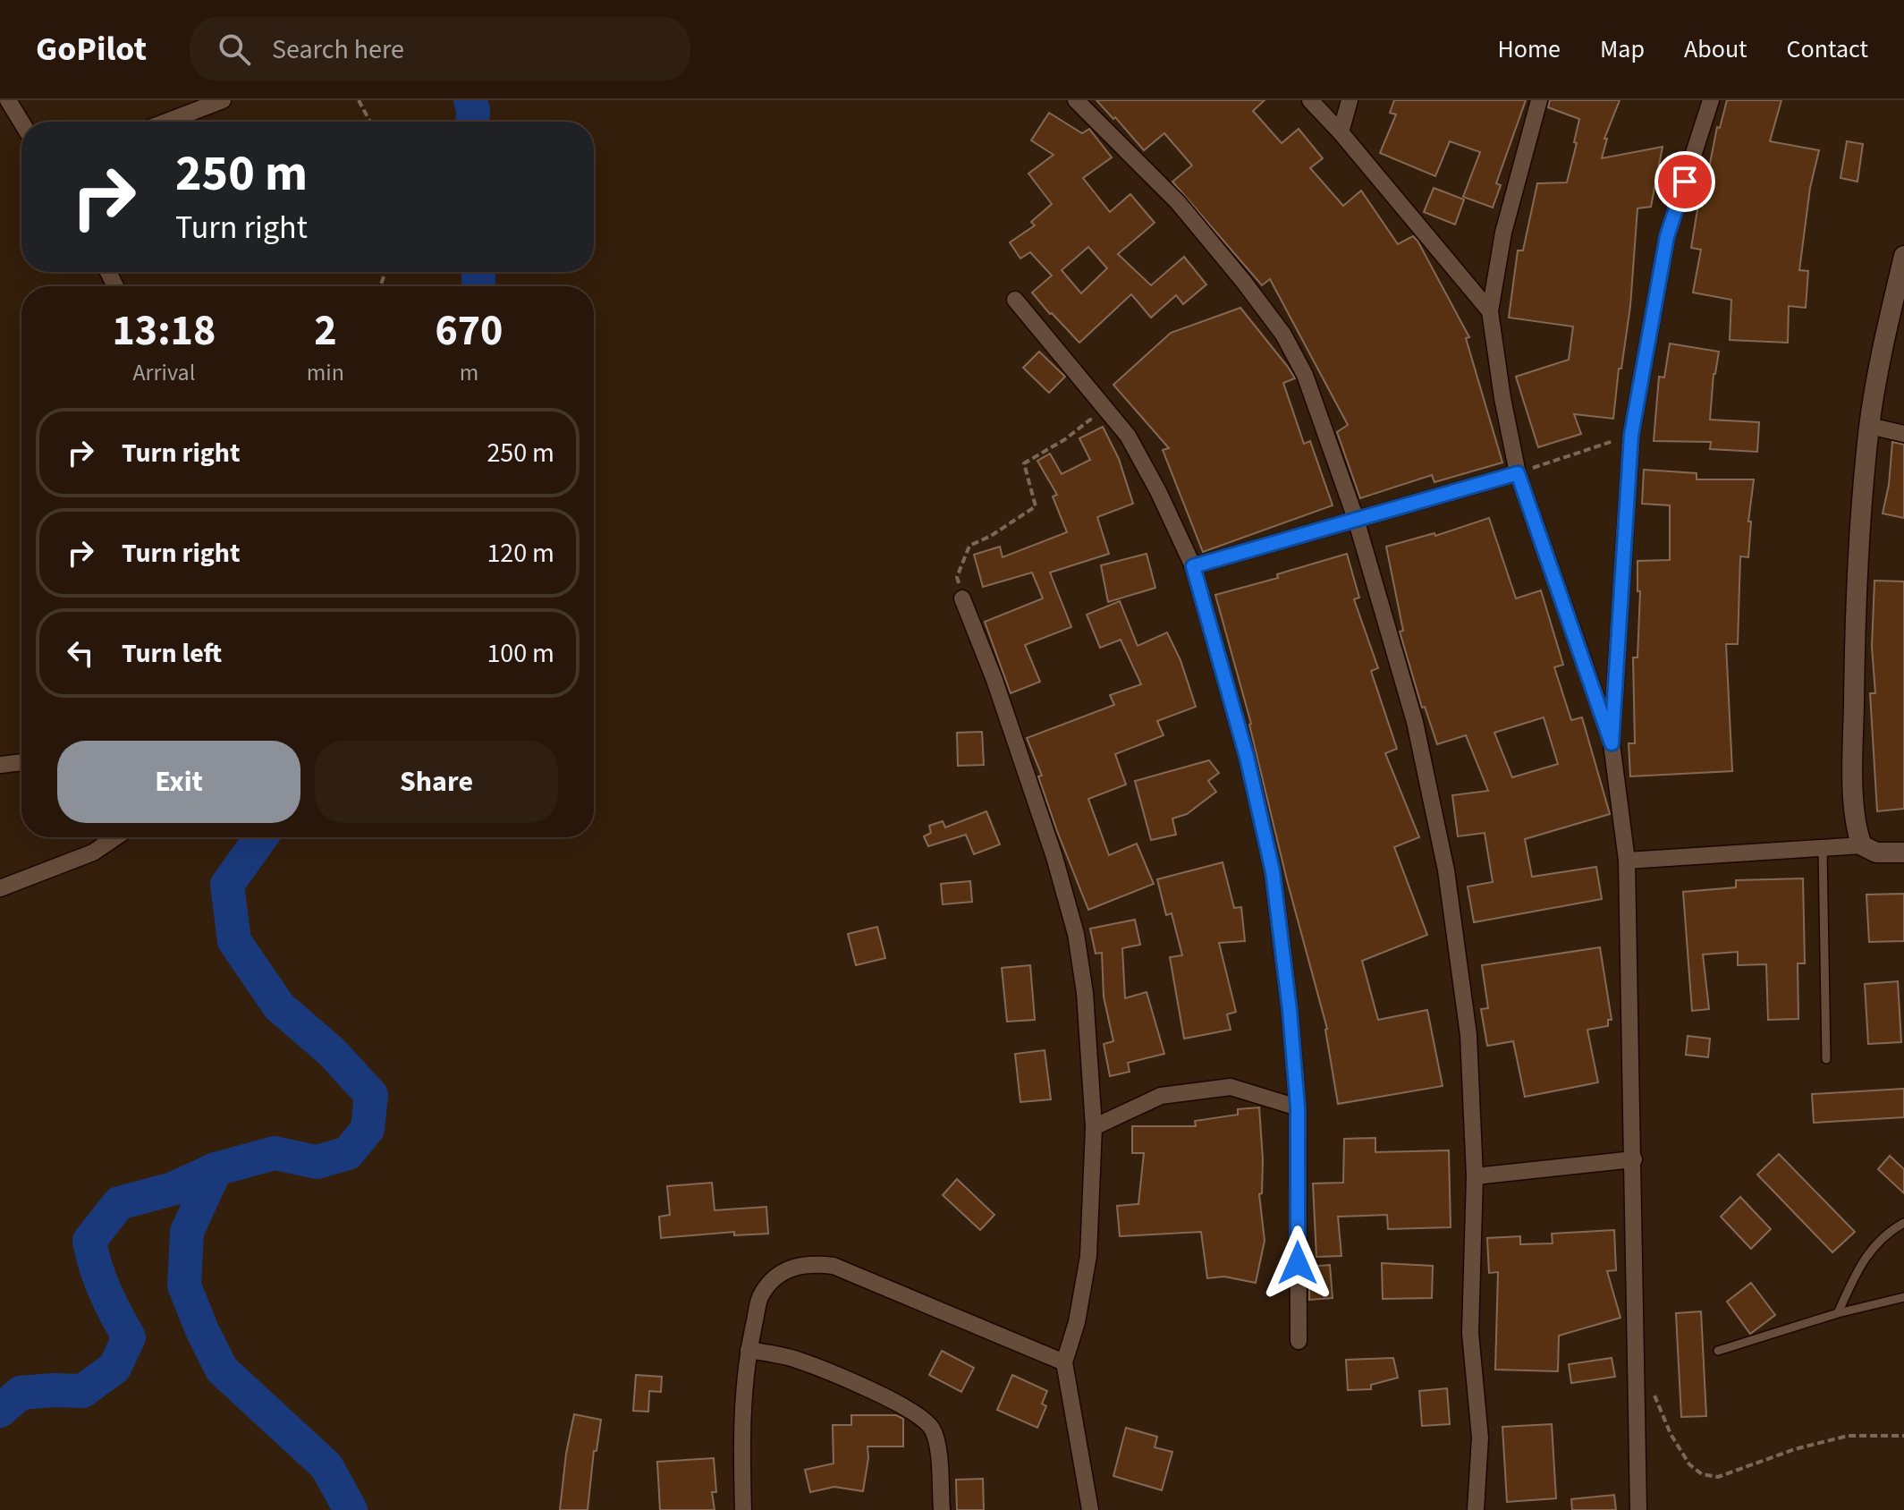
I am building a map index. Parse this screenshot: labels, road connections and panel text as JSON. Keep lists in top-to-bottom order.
{
  "page": {
    "header": "GoPilot",
    "search": "Search here",
    "nav": [
      "Home",
      "Map",
      "About",
      "Contact"
    ],
    "turn": ["250 m", "Turn right"],
    "eta": [
      "13:18",
      "Arrival",
      "2",
      "min",
      "670",
      "m"
    ],
    "list": [
      {
        "name": "Turn right",
        "value": "250 m"
      },
      {
        "name": "Turn right",
        "value": "120 m"
      },
      {
        "name": "Turn left",
        "value": "100 m"
      }
    ],
    "buttons": ["Exit", "Share"]
  }
}
